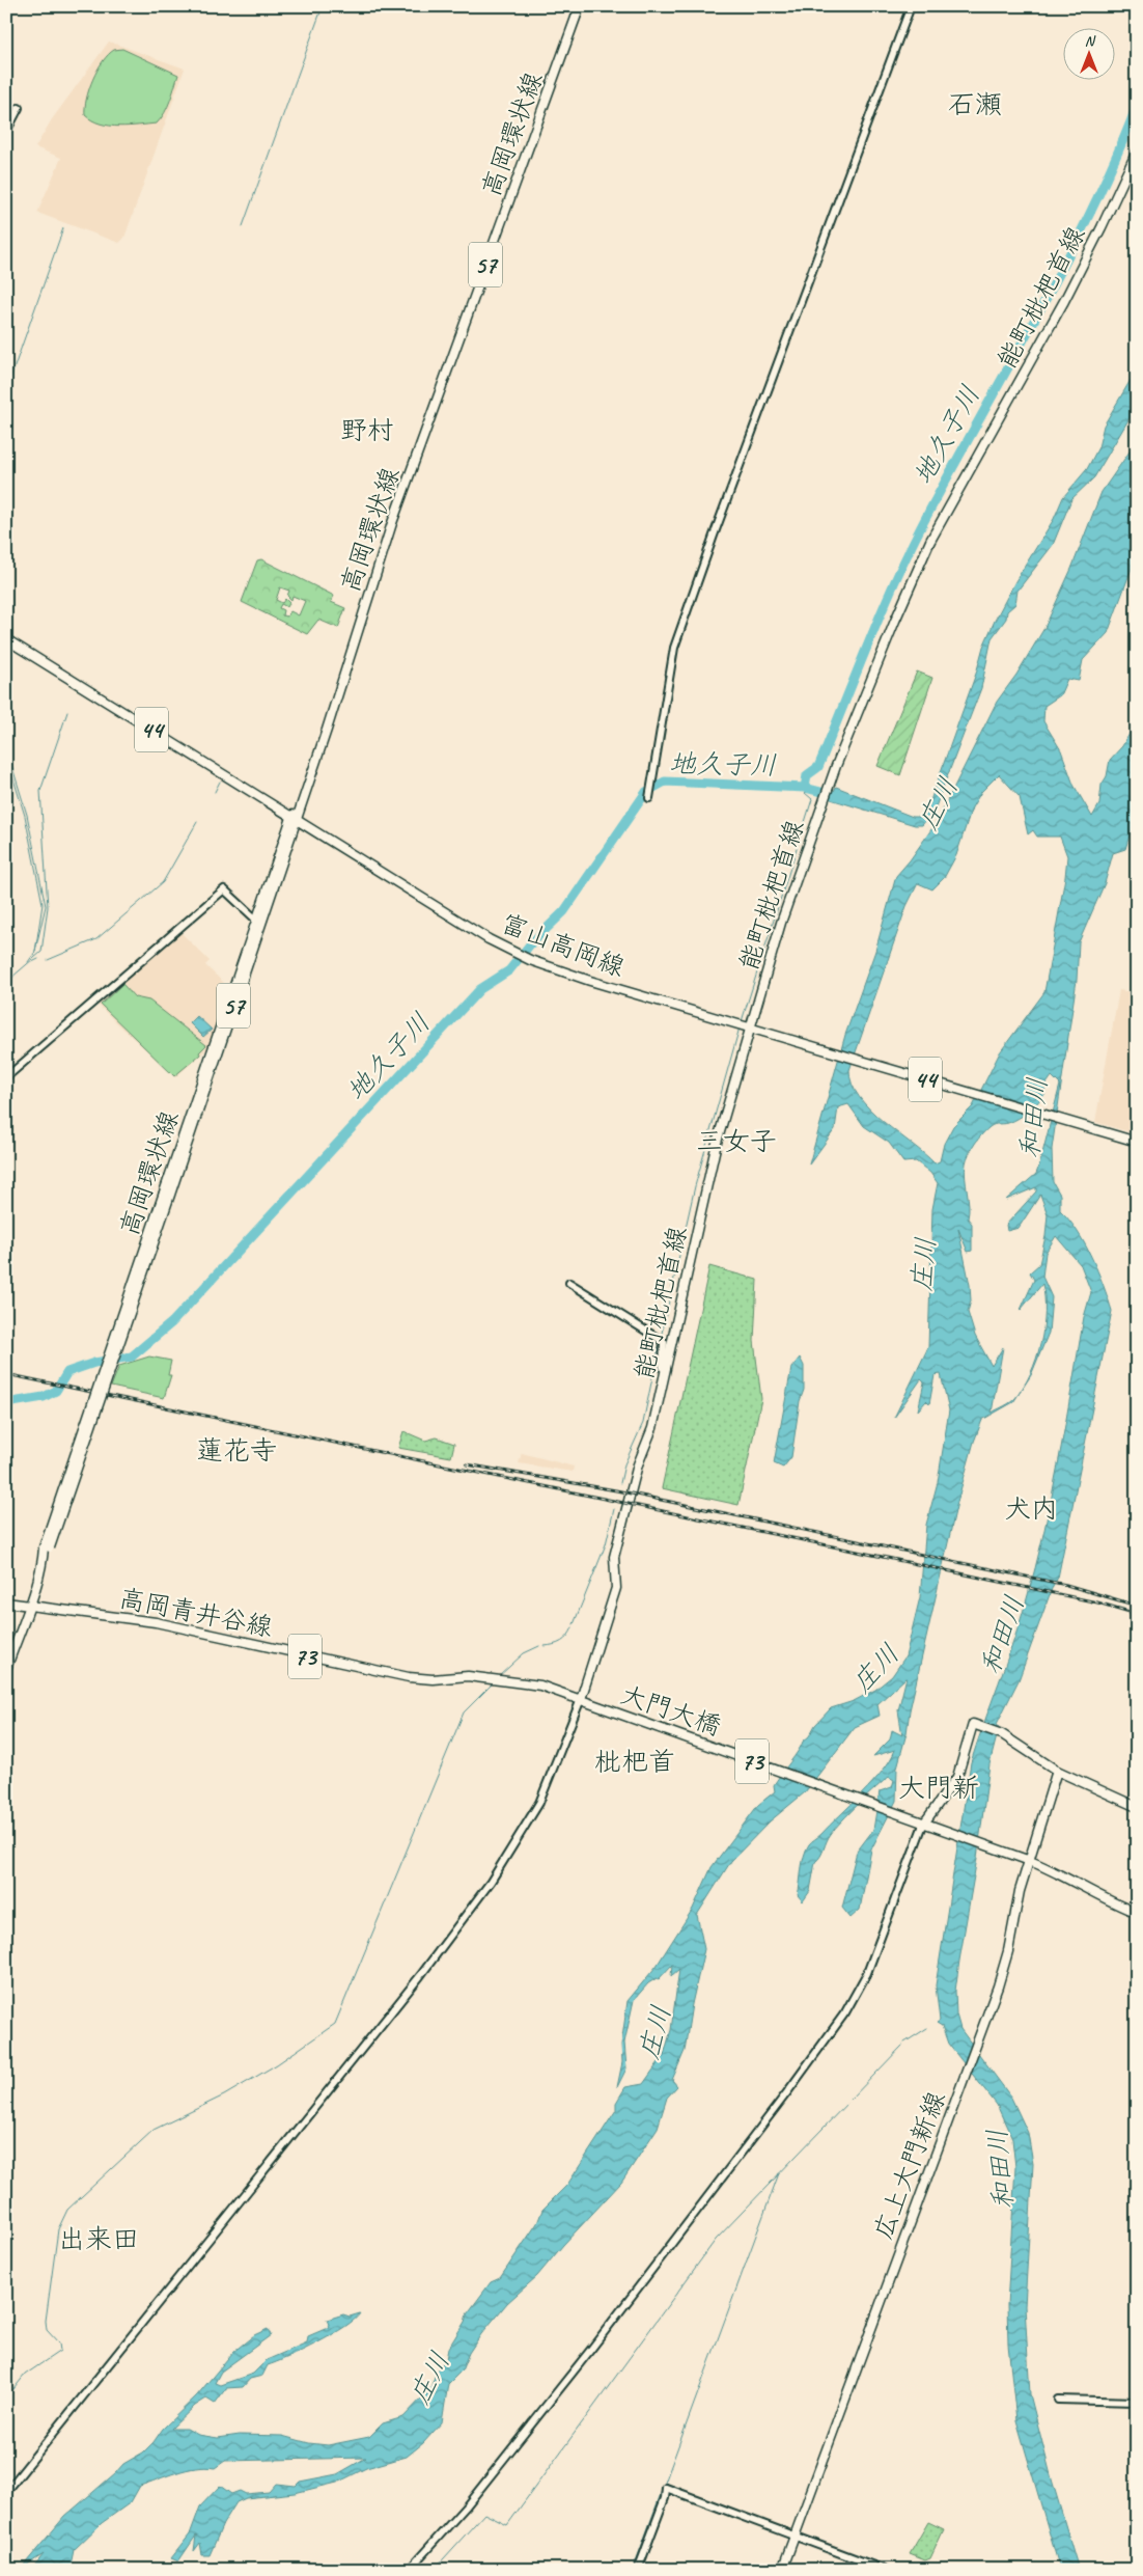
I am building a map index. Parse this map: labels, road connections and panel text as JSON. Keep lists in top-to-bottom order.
{
  "streets": {
    "main road": [
      "高岡環状線",
      "57",
      "能町枇杷首線",
      "44",
      "富山高岡線",
      "高岡青井谷線",
      "73",
      "大門大橋",
      "広上大門新線"
    ]
  },
  "crossings": [
    ["高岡環状線", "富山高岡線"],
    ["高岡環状線", "高岡青井谷線"],
    ["能町枇杷首線", "富山高岡線"],
    ["能町枇杷首線", "高岡青井谷線"],
    ["能町枇杷首線", "大門大橋"],
    ["高岡青井谷線", "大門大橋"],
    ["73", "大門大橋"],
    ["73", "広上大門新線"]
  ],
  "districts": [
    "石瀬",
    "野村",
    "三女子",
    "蓮花寺",
    "犬内",
    "枇杷首",
    "大門新",
    "出来田"
  ],
  "water": ["地久子川", "庄川", "和田川"],
  "north": "top"
}
